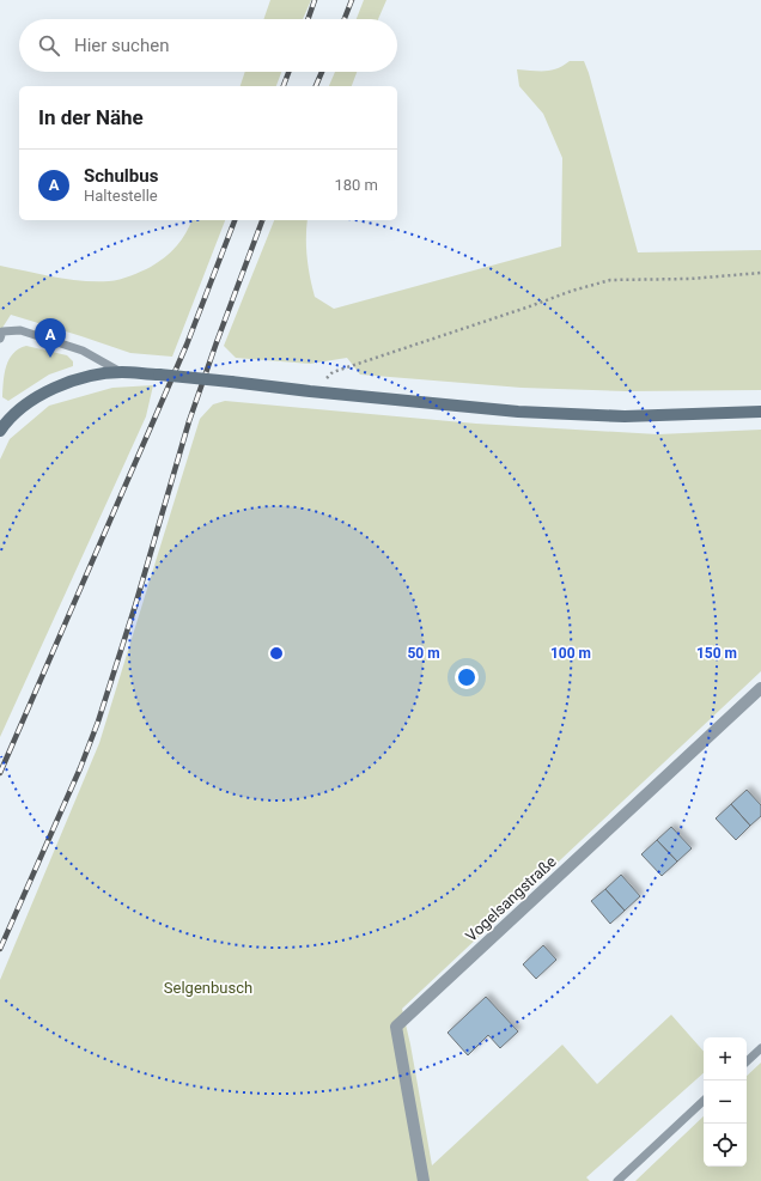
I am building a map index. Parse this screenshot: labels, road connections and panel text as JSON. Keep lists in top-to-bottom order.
{
  "streets": {
    "street": ["Vogelsangstraße"]
  },
  "parks": ["Selgenbusch"],
  "page": {
    "search": "Hier suchen",
    "heading": "In der Nähe",
    "list": [
      {
        "mark": "A",
        "name": "Schulbus",
        "note": "Haltestelle",
        "value": "180 m"
      }
    ],
    "pins": "A",
    "map_buttons": ["+", "−"]
  },
  "rings": ["50 m", "100 m", "150 m"]
}
